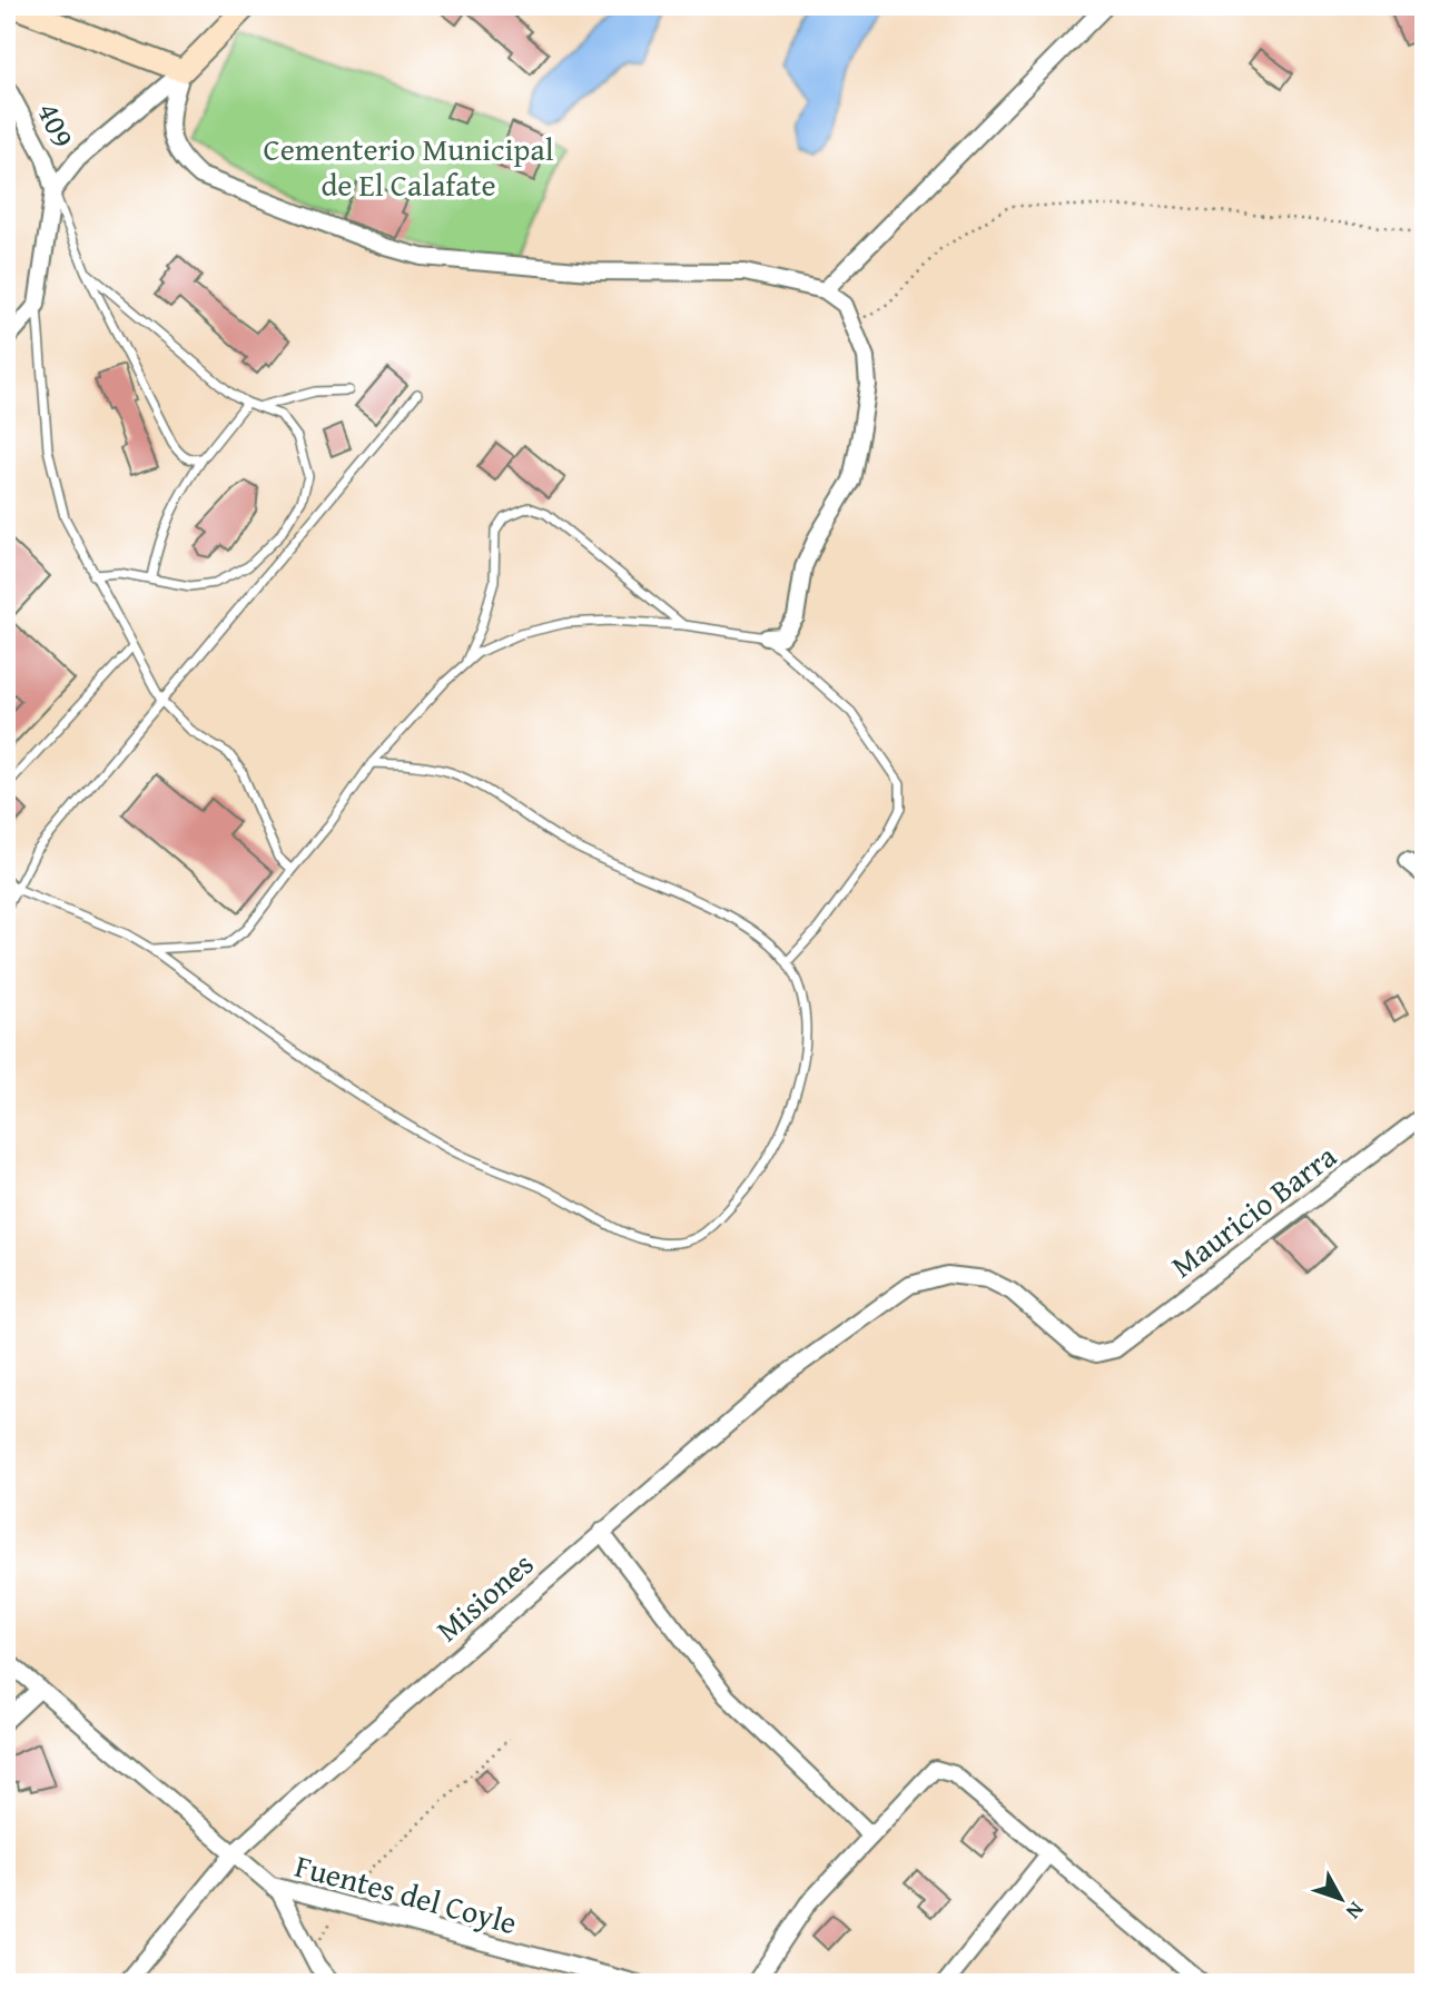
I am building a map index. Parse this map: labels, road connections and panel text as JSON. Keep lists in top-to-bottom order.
{
  "streets": {
    "street": [
      "409",
      "Mauricio Barra",
      "Misiones",
      "Fuentes del Coyle"
    ]
  },
  "crossings": [
    ["Mauricio Barra", "Misiones"],
    ["Misiones", "Fuentes del Coyle"]
  ],
  "parks": ["Cementerio Municipal de El Calafate"],
  "north": "bottom right"
}
